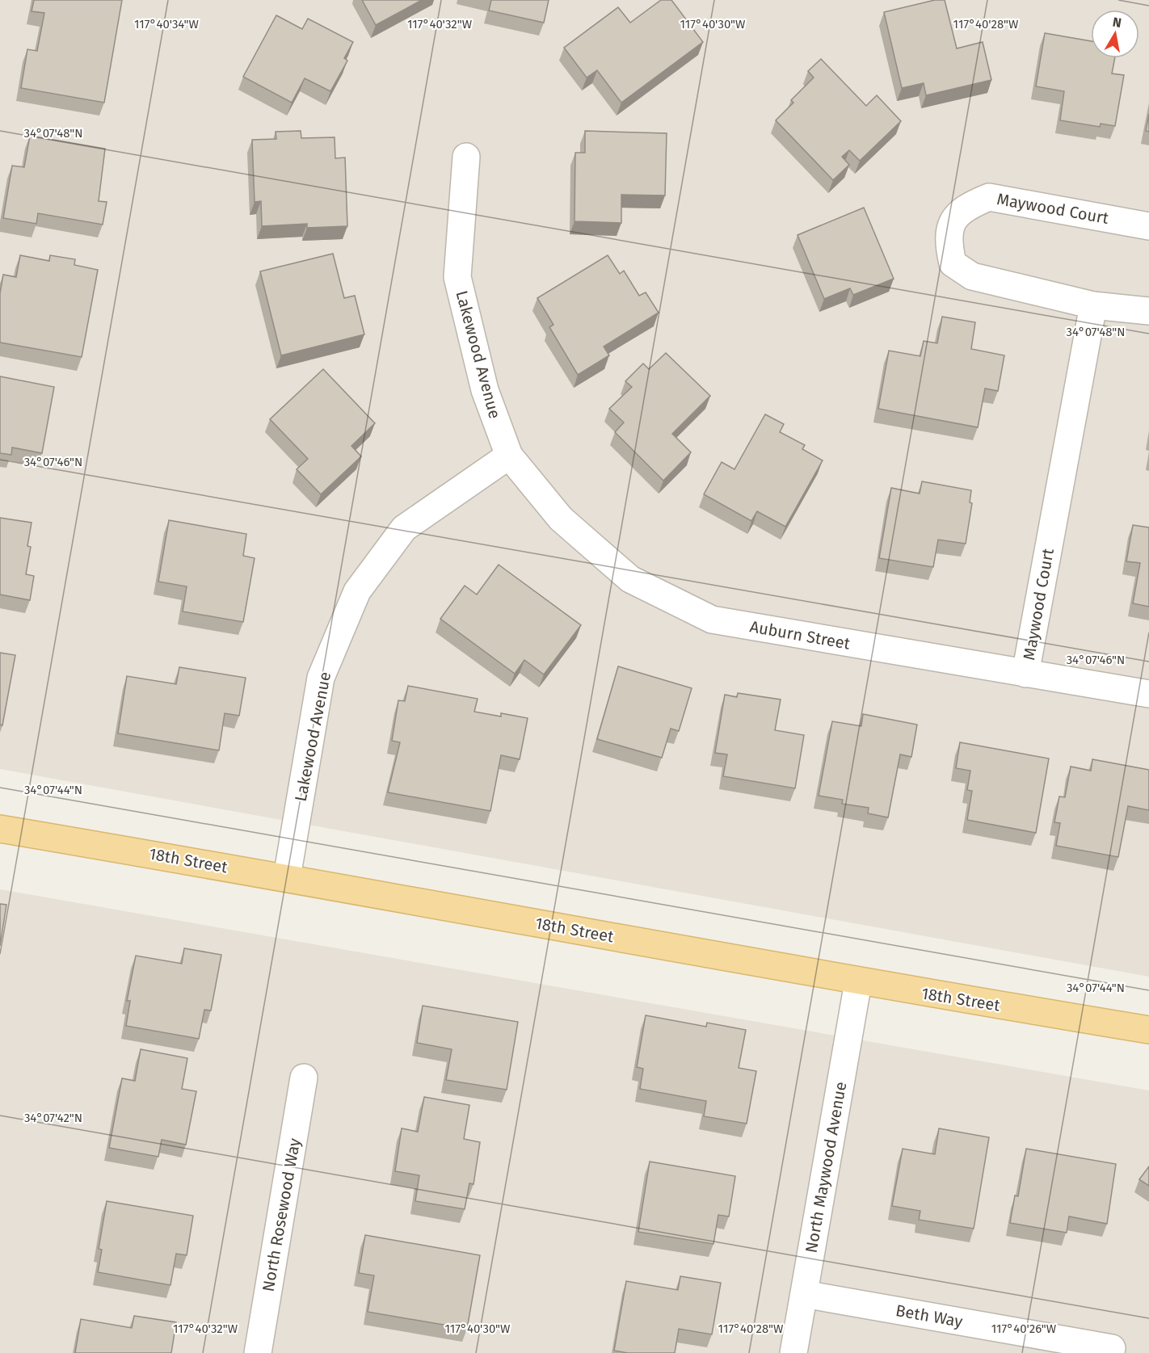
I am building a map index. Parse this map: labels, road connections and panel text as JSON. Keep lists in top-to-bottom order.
{
  "streets": {
    "main road": ["18th Street"],
    "street": [
      "Maywood Court",
      "Lakewood Avenue",
      "Auburn Street",
      "North Maywood Avenue",
      "North Rosewood Way",
      "Beth Way"
    ]
  },
  "crossings": [
    ["Maywood Court", "Auburn Street"],
    ["Lakewood Avenue", "Auburn Street"],
    ["Lakewood Avenue", "18th Street"],
    ["18th Street", "North Maywood Avenue"],
    ["North Maywood Avenue", "Beth Way"]
  ],
  "north": "top",
  "coordinates": [
    "117°40'34\"W",
    "117°40'32\"W",
    "117°40'30\"W",
    "117°40'28\"W",
    "34°07'48\"N",
    "34°07'46\"N",
    "34°07'44\"N",
    "34°07'42\"N",
    "117°40'26\"W"
  ]
}
